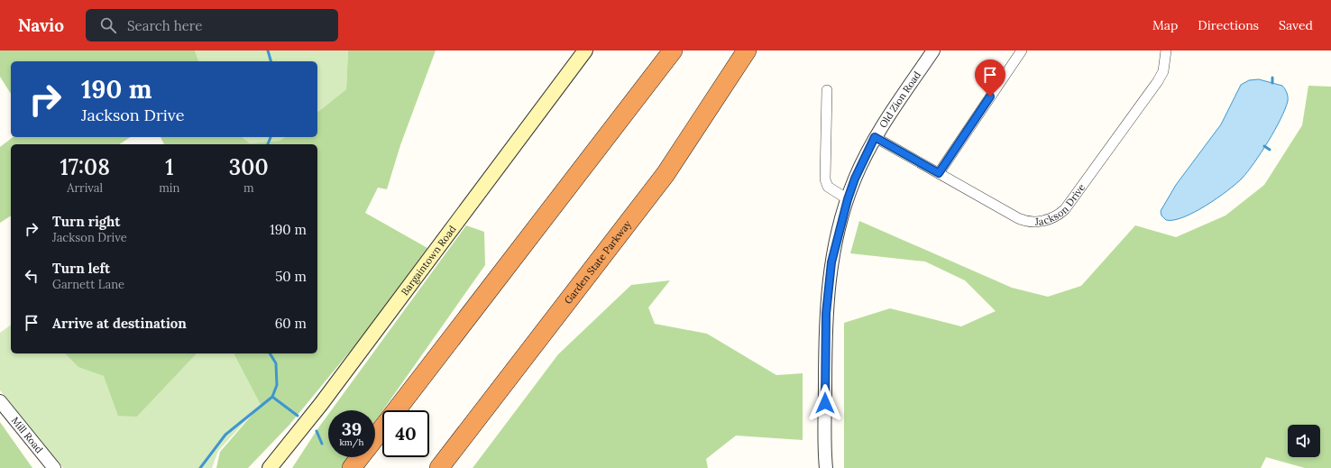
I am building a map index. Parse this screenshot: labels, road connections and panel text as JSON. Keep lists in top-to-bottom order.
{
  "streets": {
    "highway": ["Garden State Parkway"],
    "main road": ["Bargaintown Road"],
    "street": ["Old Zion Road", "Jackson Drive", "Mill Road"]
  },
  "crossings": [
    ["Old Zion Road", "Jackson Drive"]
  ],
  "page": {
    "header": "Navio",
    "search": "Search here",
    "nav": ["Map", "Directions", "Saved"],
    "turn": ["190 m", "Jackson Drive"],
    "eta": [
      "17:08",
      "Arrival",
      "1",
      "min",
      "300",
      "m"
    ],
    "list": [
      {
        "name": "Turn right",
        "note": "Jackson Drive",
        "value": "190 m"
      },
      {
        "name": "Turn left",
        "note": "Garnett Lane",
        "value": "50 m"
      },
      {
        "name": "Arrive at destination",
        "value": "60 m"
      }
    ],
    "speed": "39 km/h",
    "limit": "40"
  }
}
